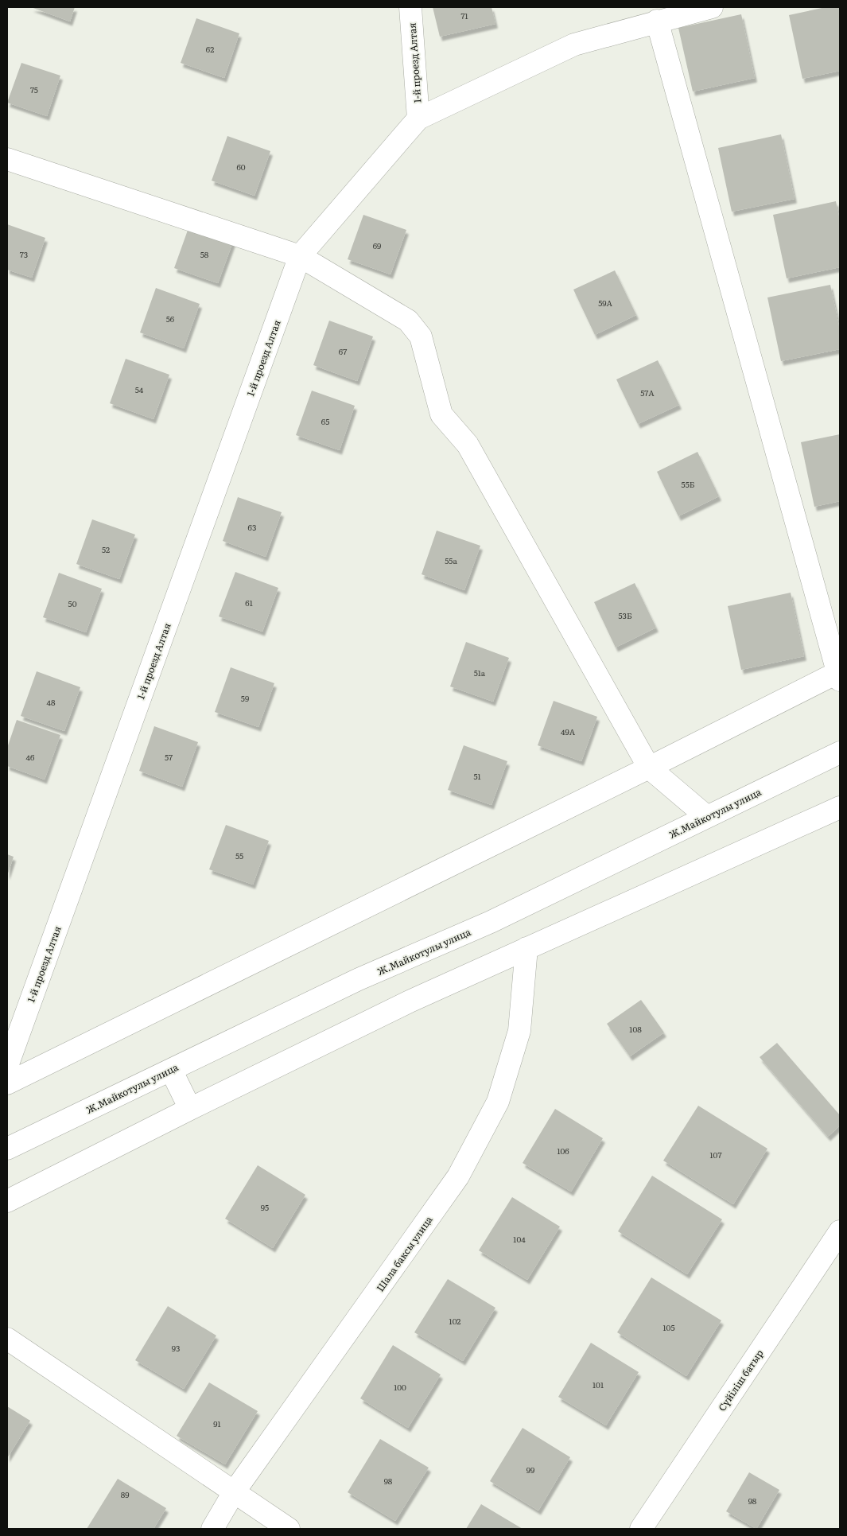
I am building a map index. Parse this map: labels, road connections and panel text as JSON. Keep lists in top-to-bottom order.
{
  "streets": {
    "street": [
      "1-й проезд Алтая",
      "Ж.Майкотулы улица",
      "Шала баксы улица",
      "Сүйіліш батыр"
    ]
  },
  "house_numbers": [
    "71",
    "62",
    "75",
    "60",
    "69",
    "73",
    "58",
    "59А",
    "56",
    "67",
    "54",
    "57А",
    "65",
    "55Б",
    "63",
    "52",
    "55а",
    "61",
    "50",
    "53Б",
    "51а",
    "59",
    "48",
    "49А",
    "46",
    "57",
    "51",
    "55",
    "108",
    "106",
    "107",
    "95",
    "104",
    "102",
    "105",
    "93",
    "101",
    "100",
    "91",
    "99",
    "98",
    "89",
    "98"
  ]
}
